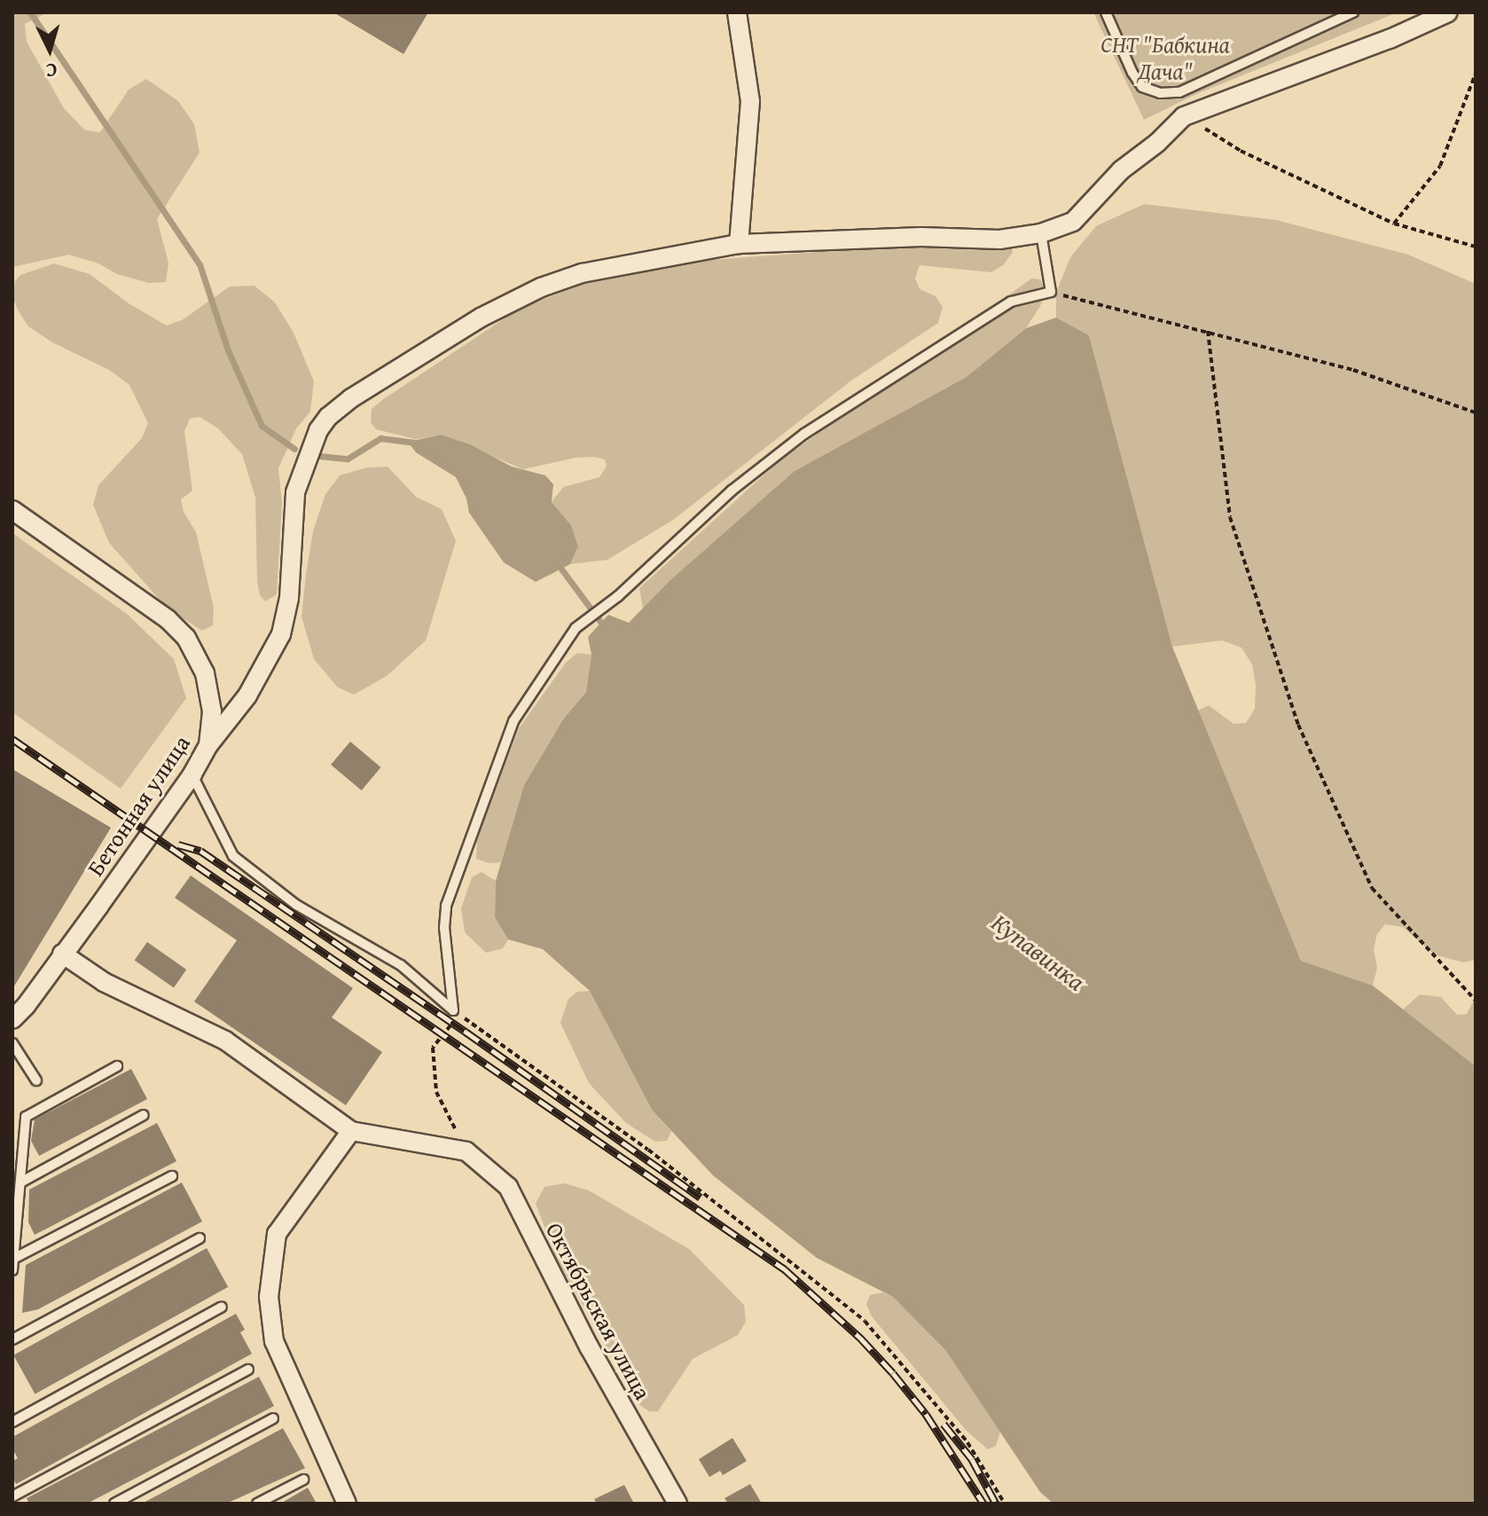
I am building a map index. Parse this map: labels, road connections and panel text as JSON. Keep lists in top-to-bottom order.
{
  "streets": {
    "street": ["Бетонная улица", "Октябрьская улица"]
  },
  "water": ["Купавинка"],
  "parks": ["СНТ \"Бабкина Дача\""],
  "north": "bottom"
}
